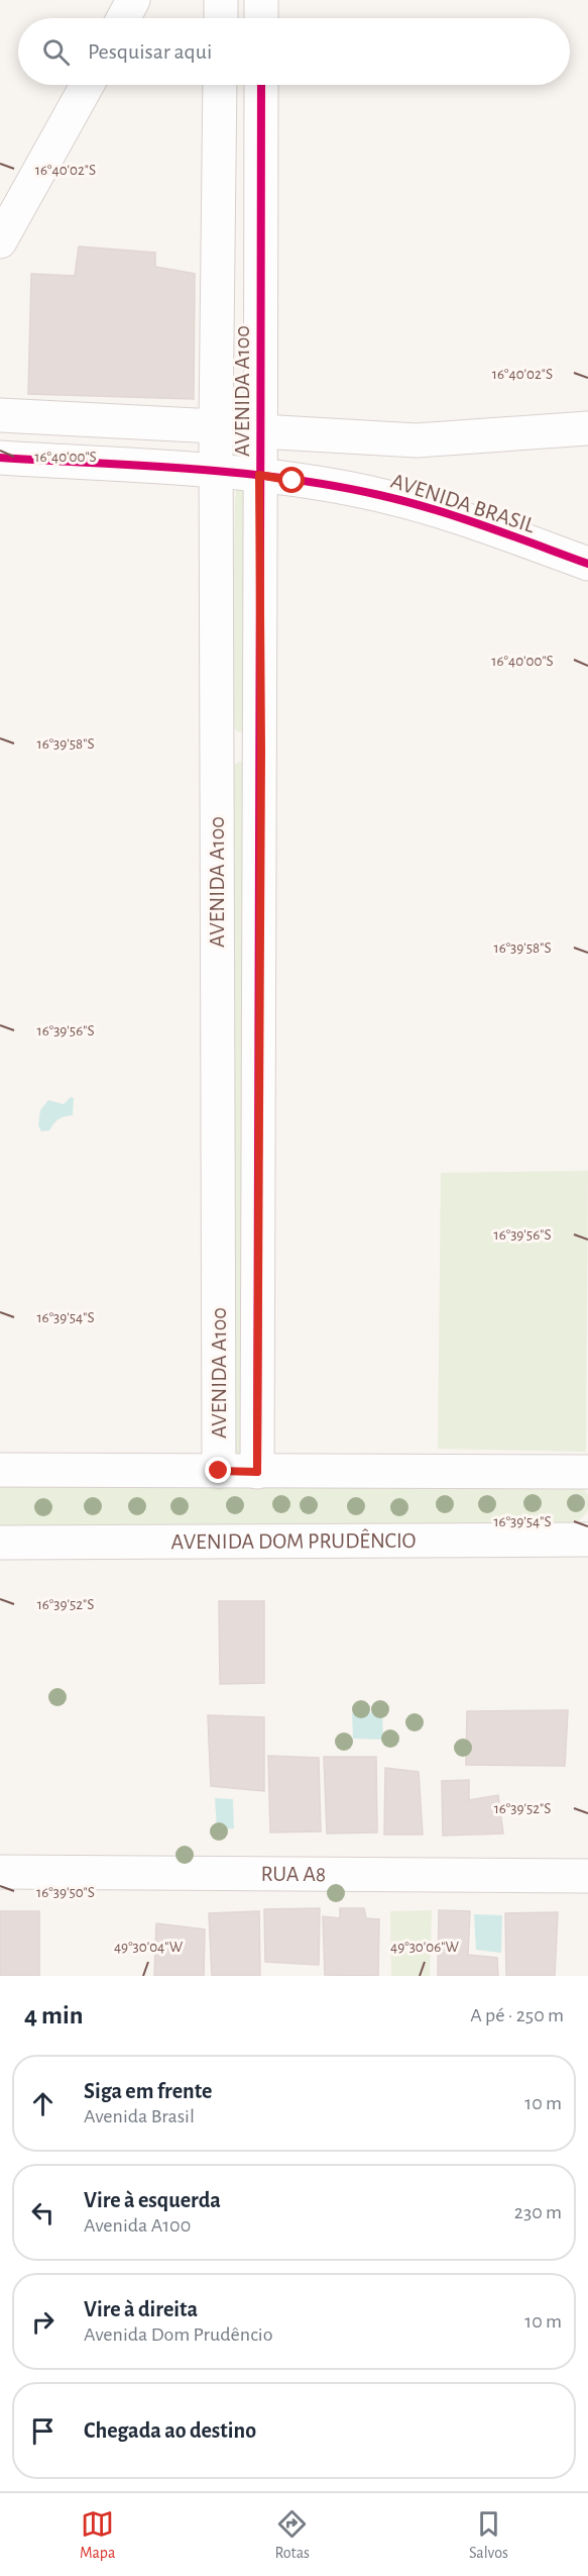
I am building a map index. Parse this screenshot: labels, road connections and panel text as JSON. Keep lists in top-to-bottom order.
{
  "streets": {
    "street": [
      "AVENIDA A100",
      "AVENIDA BRASIL",
      "AVENIDA DOM PRUDÊNCIO",
      "RUA A8"
    ]
  },
  "crossings": [
    ["AVENIDA A100", "AVENIDA BRASIL"]
  ],
  "page": {
    "search": "Pesquisar aqui",
    "heading": ["4 min", "A pé · 250 m"],
    "list": [
      ["Siga em frente", "Avenida Brasil", "10 m"],
      ["Vire à esquerda", "Avenida A100", "230 m"],
      ["Vire à direita", "Avenida Dom Prudêncio", "10 m"],
      "Chegada ao destino"
    ],
    "nav": ["Mapa", "Rotas", "Salvos"]
  },
  "coordinates": [
    "16°40'02\"S",
    "16°40'00\"S",
    "16°39'58\"S",
    "16°39'56\"S",
    "16°39'54\"S",
    "16°39'52\"S",
    "16°39'50\"S",
    "49°30'04\"W",
    "49°30'06\"W"
  ]
}
